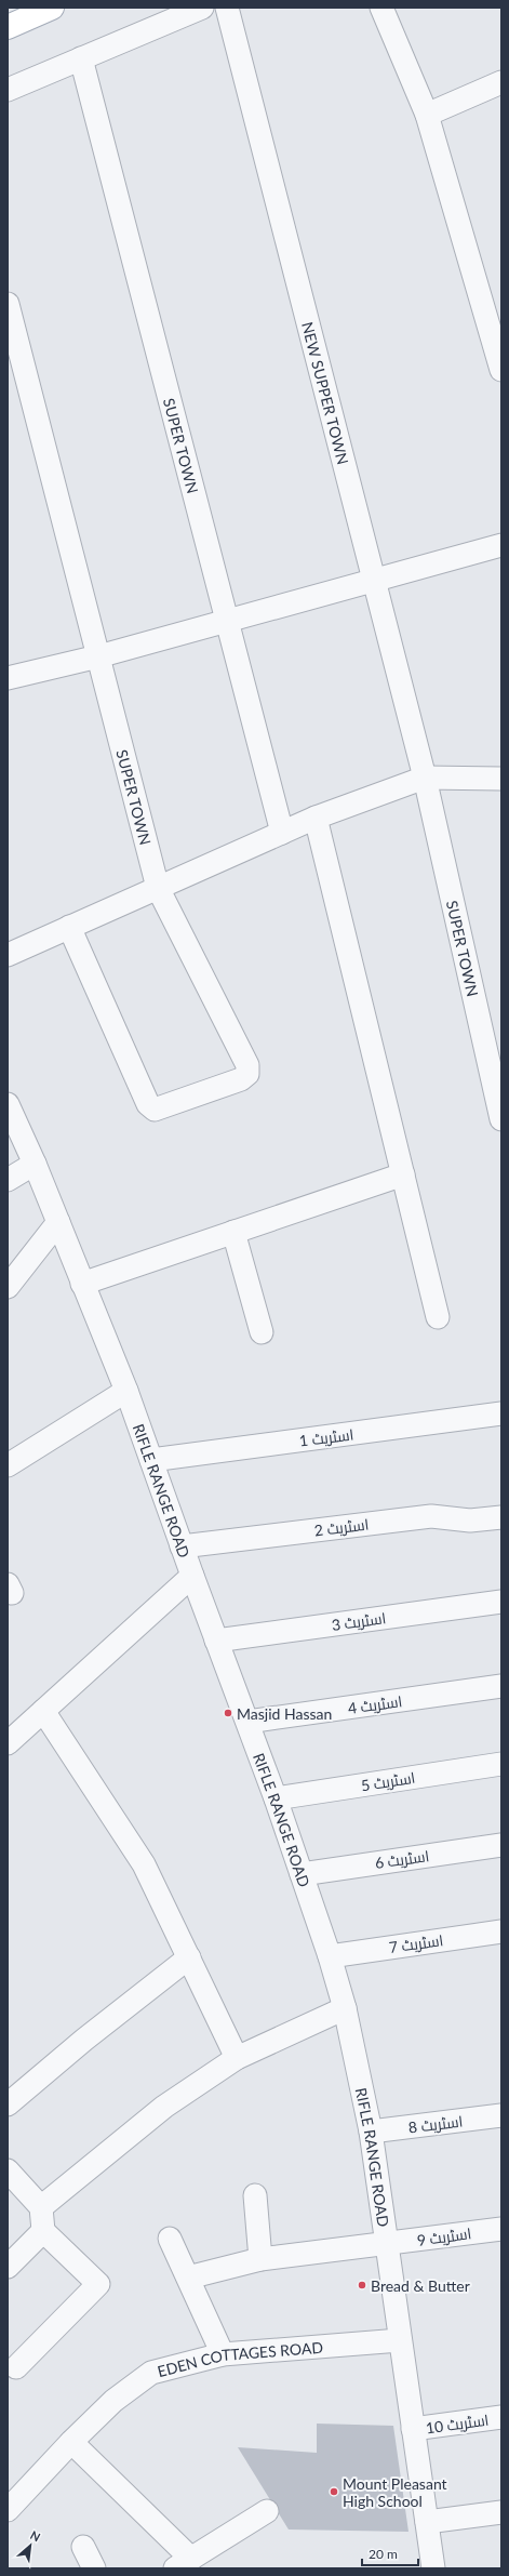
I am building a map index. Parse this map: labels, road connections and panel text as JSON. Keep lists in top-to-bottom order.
{
  "streets": {
    "street": [
      "NEW SUPPER TOWN",
      "SUPER TOWN",
      "اسٹریٹ 1",
      "RIFLE RANGE ROAD",
      "اسٹریٹ 2",
      "اسٹریٹ 3",
      "اسٹریٹ 4",
      "اسٹریٹ 5",
      "اسٹریٹ 6",
      "اسٹریٹ 7",
      "اسٹریٹ 8",
      "اسٹریٹ 9",
      "EDEN COTTAGES ROAD",
      "اسٹریٹ 10"
    ]
  },
  "crossings": [
    ["NEW SUPPER TOWN", "SUPER TOWN"],
    ["اسٹریٹ 1", "RIFLE RANGE ROAD"],
    ["RIFLE RANGE ROAD", "اسٹریٹ 2"],
    ["RIFLE RANGE ROAD", "اسٹریٹ 3"],
    ["RIFLE RANGE ROAD", "اسٹریٹ 4"],
    ["RIFLE RANGE ROAD", "اسٹریٹ 5"],
    ["RIFLE RANGE ROAD", "اسٹریٹ 6"],
    ["RIFLE RANGE ROAD", "اسٹریٹ 7"],
    ["RIFLE RANGE ROAD", "اسٹریٹ 8"],
    ["RIFLE RANGE ROAD", "اسٹریٹ 9"],
    ["RIFLE RANGE ROAD", "EDEN COTTAGES ROAD"],
    ["RIFLE RANGE ROAD", "اسٹریٹ 10"]
  ],
  "places": ["Masjid Hassan", "Bread & Butter", "Mount Pleasant High School"],
  "scale_bar": "20 m",
  "north": "top right"
}
